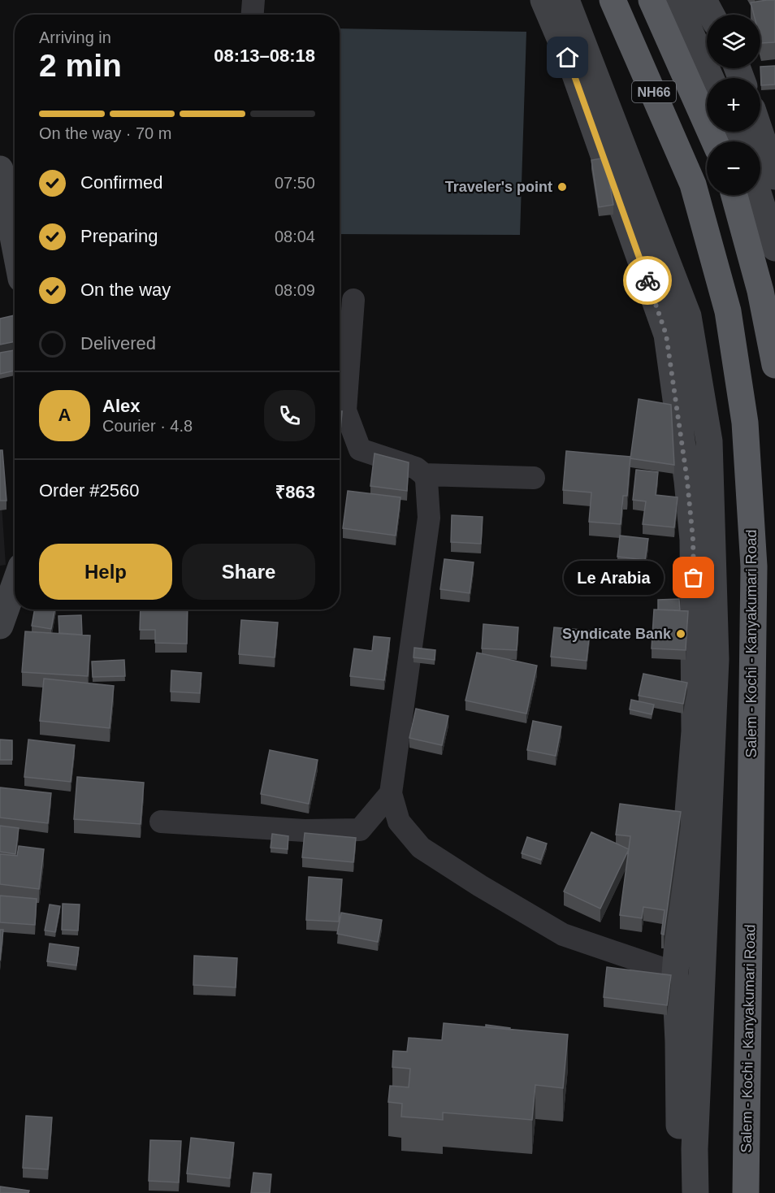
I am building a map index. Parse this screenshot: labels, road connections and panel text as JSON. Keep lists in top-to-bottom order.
{
  "streets": {
    "highway": ["NH66", "Salem - Kochi - Kanyakumari Road"]
  },
  "places": ["Traveler's point", "Le Arabia", "Syndicate Bank"],
  "page": {
    "map_buttons": ["+", "−"],
    "heading": ["2 min", "Arriving in", "08:13–08:18"],
    "panel": [
      "Alex",
      "Courier · 4.8",
      "Order #2560",
      "₹863"
    ],
    "bar": "On the way · 70 m",
    "list": [
      ["Confirmed", "07:50"],
      ["Preparing", "08:04"],
      ["On the way", "08:09"],
      "Delivered"
    ],
    "round": "A",
    "buttons": ["Help", "Share"],
    "bubble": "Le Arabia"
  }
}
